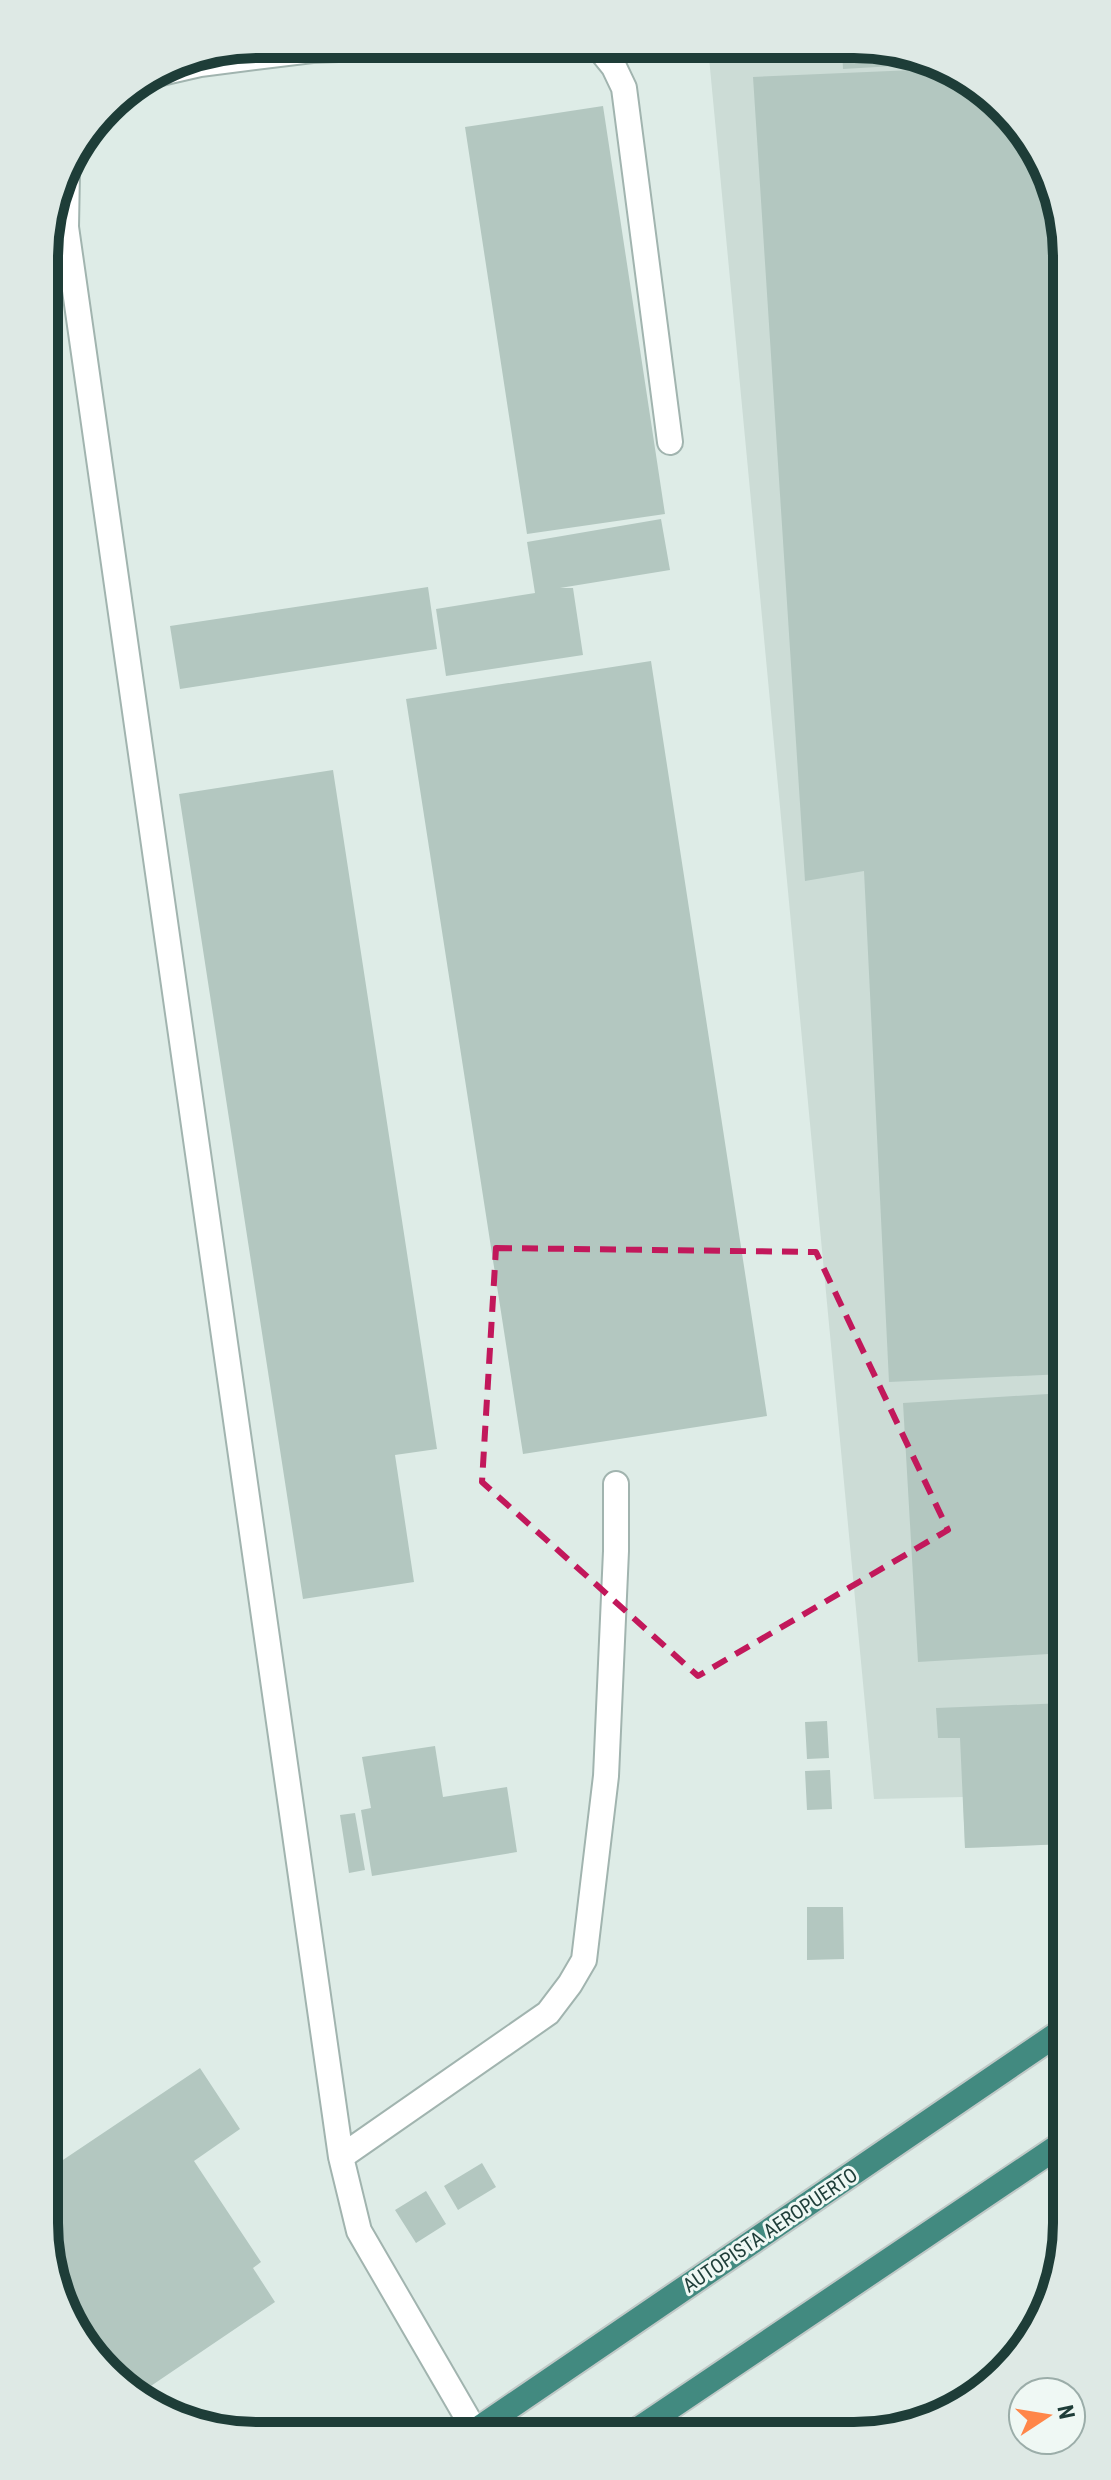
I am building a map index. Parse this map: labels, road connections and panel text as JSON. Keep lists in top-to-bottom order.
{
  "streets": {
    "highway": ["AUTOPISTA AEROPUERTO"]
  },
  "north": "right"
}
